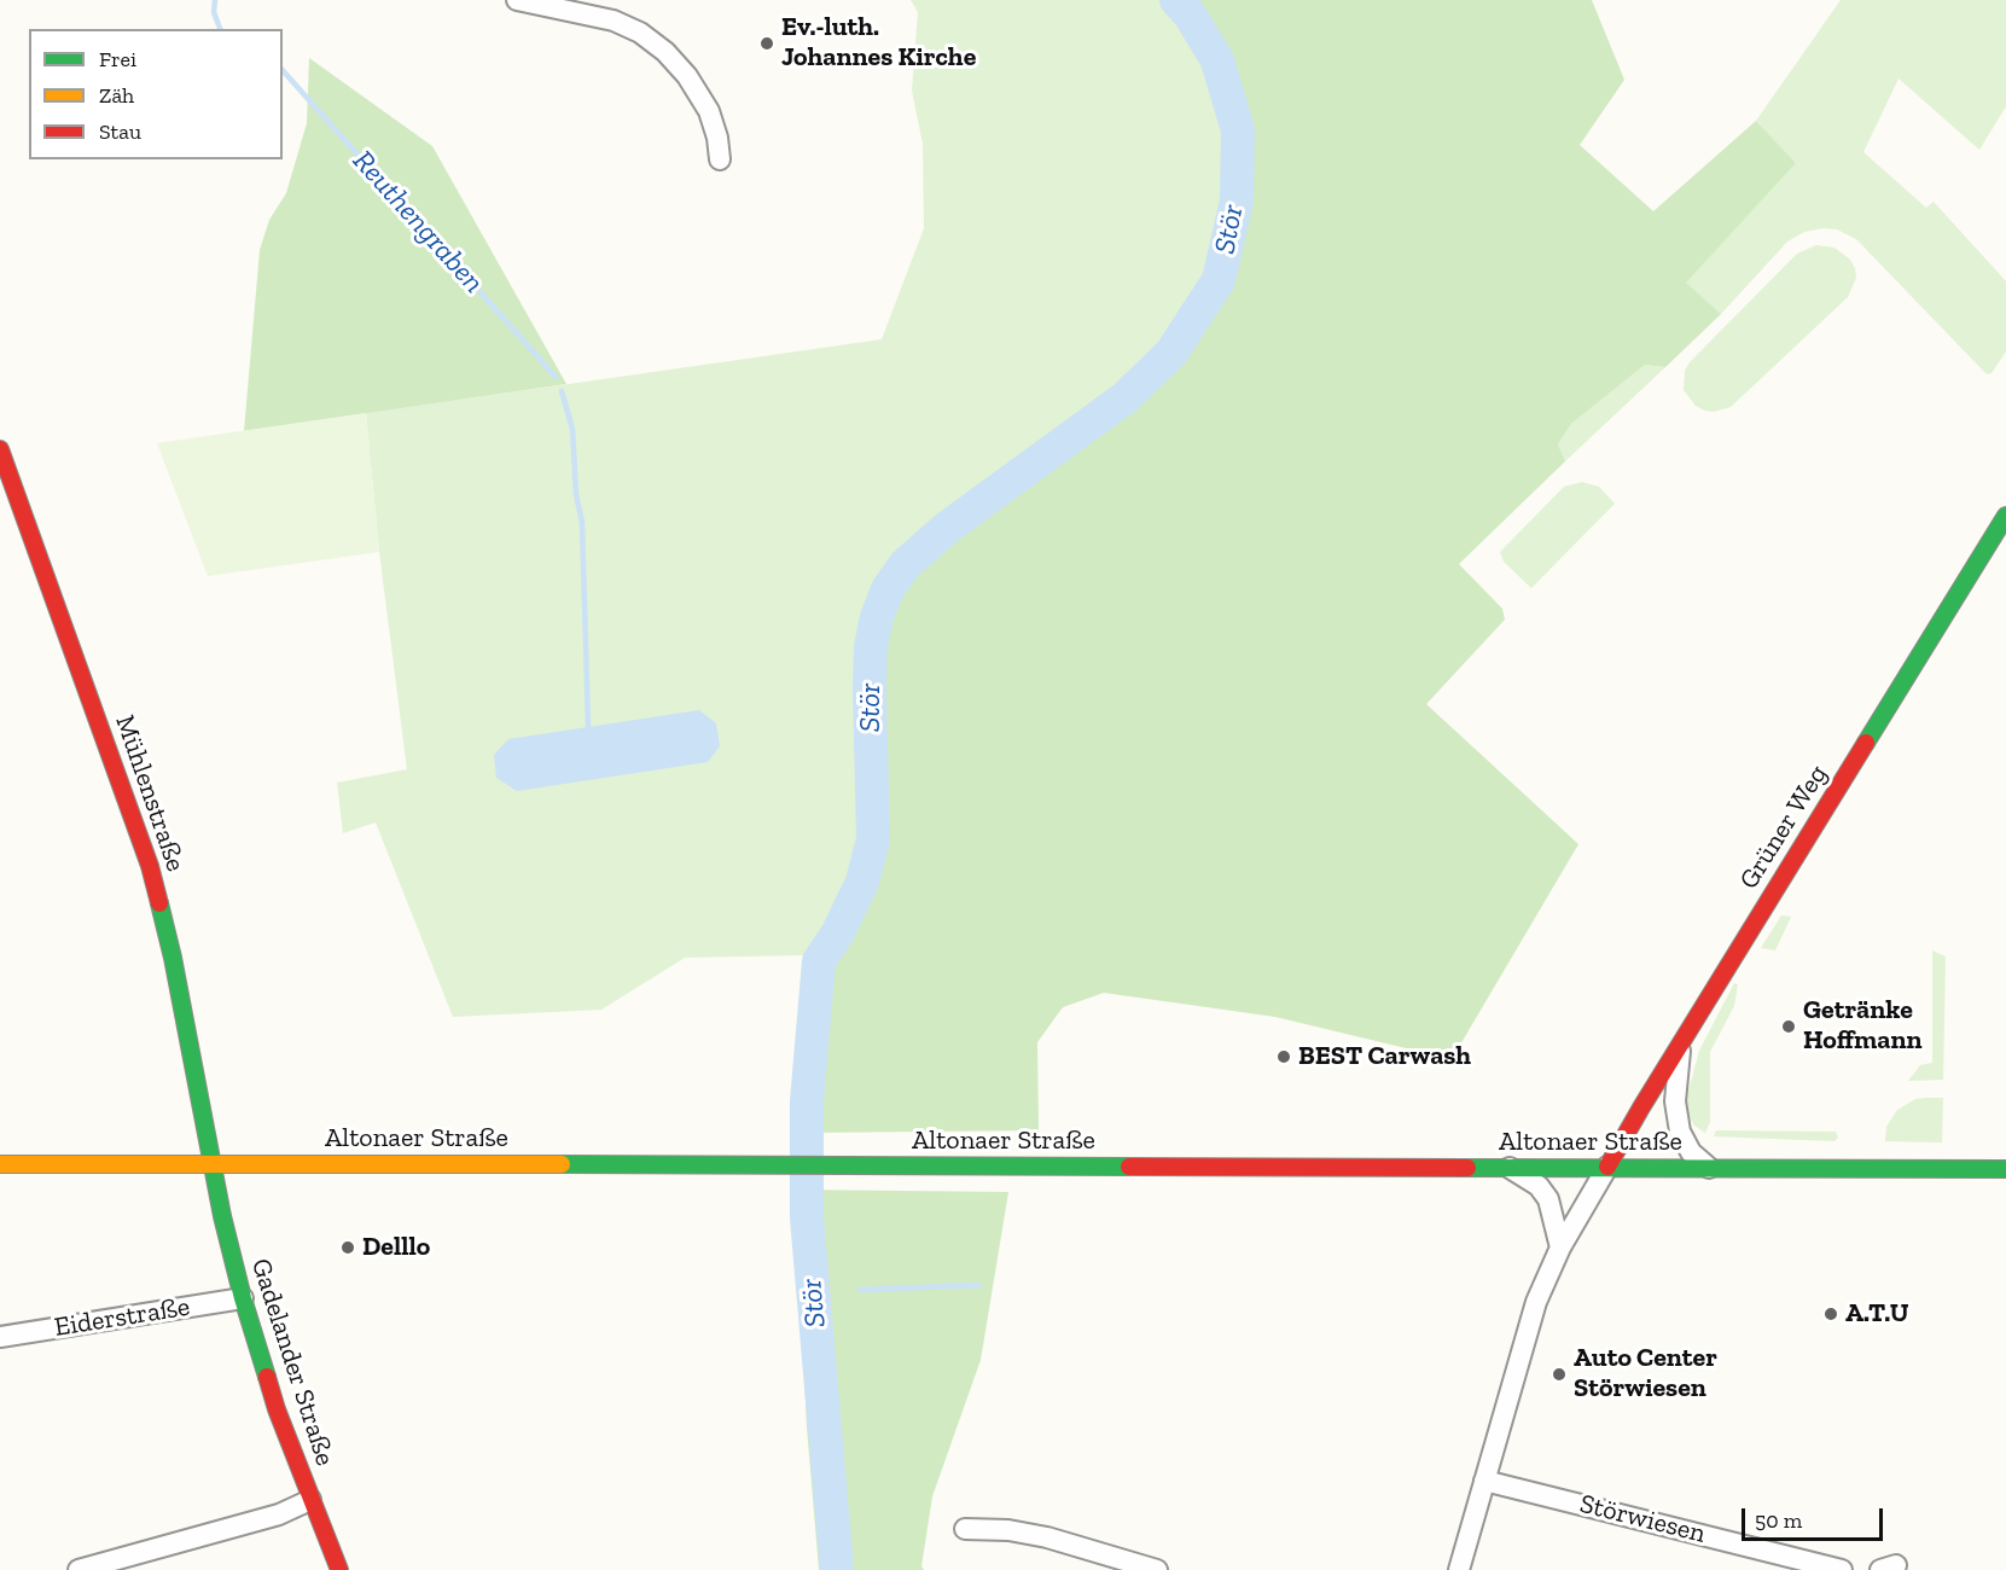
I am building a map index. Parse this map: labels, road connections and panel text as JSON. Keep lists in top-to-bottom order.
{
  "streets": {
    "main road": [
      "Mühlenstraße",
      "Grüner Weg",
      "Altonaer Straße",
      "Gadelander Straße"
    ],
    "street": ["Eiderstraße", "Störwiesen"]
  },
  "crossings": [
    ["Mühlenstraße", "Altonaer Straße"],
    ["Mühlenstraße", "Gadelander Straße"],
    ["Grüner Weg", "Altonaer Straße"],
    ["Altonaer Straße", "Gadelander Straße"],
    ["Eiderstraße", "Gadelander Straße"]
  ],
  "water": ["Reuthengraben", "Stör"],
  "places": [
    "Ev.-luth. Johannes Kirche",
    "Getränke Hoffmann",
    "BEST Carwash",
    "Delllo",
    "A.T.U",
    "Auto Center Störwiesen"
  ],
  "legend": ["Frei", "Zäh", "Stau"],
  "scale_bar": "50 m"
}
